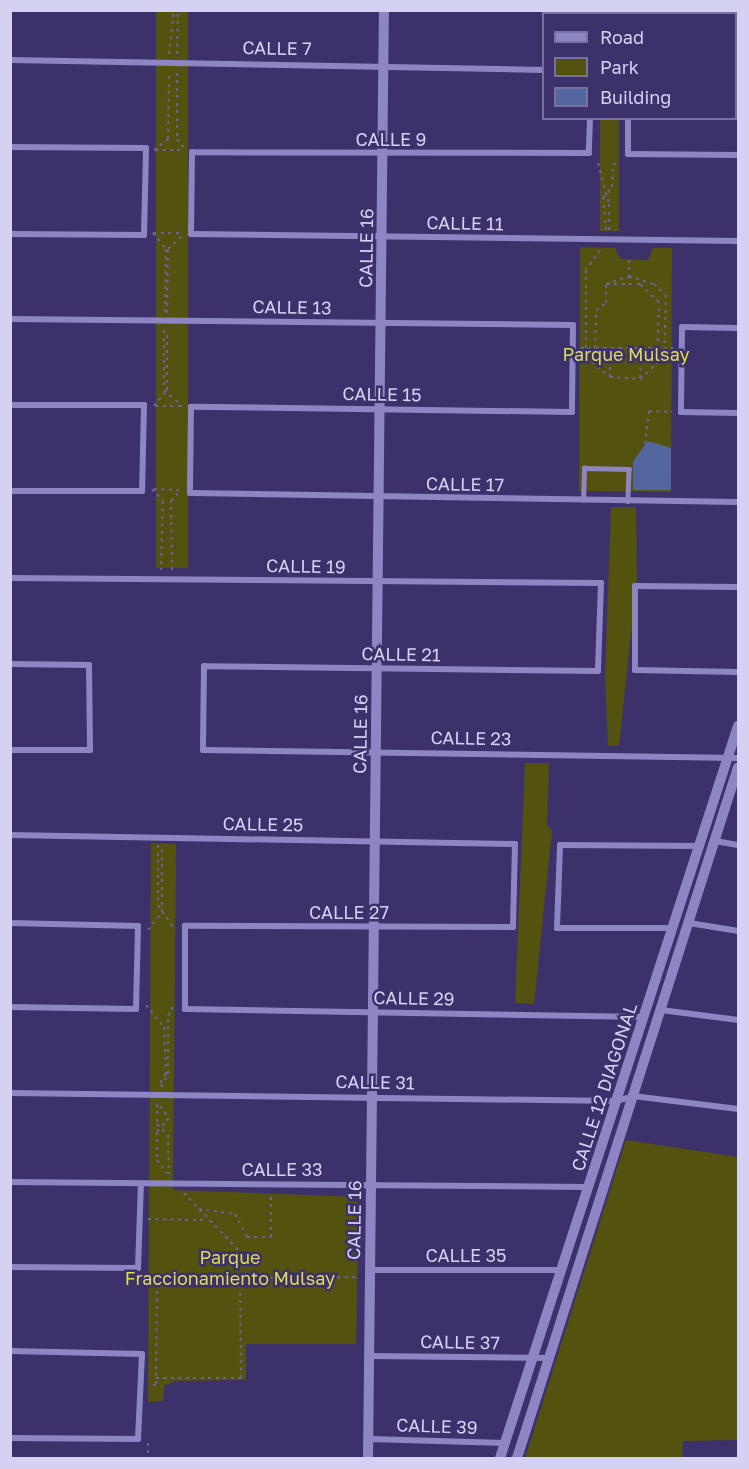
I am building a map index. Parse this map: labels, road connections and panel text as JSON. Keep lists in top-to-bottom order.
{
  "streets": {
    "street": [
      "CALLE 7",
      "CALLE 9",
      "CALLE 11",
      "CALLE 16",
      "CALLE 13",
      "CALLE 15",
      "CALLE 17",
      "CALLE 19",
      "CALLE 21",
      "CALLE 23",
      "CALLE 25",
      "CALLE 27",
      "CALLE 29",
      "CALLE 31",
      "CALLE 12 DIAGONAL",
      "CALLE 33",
      "CALLE 35",
      "CALLE 37",
      "CALLE 39"
    ]
  },
  "crossings": [
    ["CALLE 7", "CALLE 16"],
    ["CALLE 9", "CALLE 16"],
    ["CALLE 11", "CALLE 16"],
    ["CALLE 16", "CALLE 13"],
    ["CALLE 16", "CALLE 15"],
    ["CALLE 16", "CALLE 17"],
    ["CALLE 16", "CALLE 19"],
    ["CALLE 16", "CALLE 21"],
    ["CALLE 16", "CALLE 23"],
    ["CALLE 16", "CALLE 25"],
    ["CALLE 16", "CALLE 27"],
    ["CALLE 16", "CALLE 29"],
    ["CALLE 16", "CALLE 31"],
    ["CALLE 16", "CALLE 33"],
    ["CALLE 16", "CALLE 35"],
    ["CALLE 16", "CALLE 37"],
    ["CALLE 16", "CALLE 39"],
    ["CALLE 13", "CALLE 15"],
    ["CALLE 15", "CALLE 17"],
    ["CALLE 19", "CALLE 21"],
    ["CALLE 21", "CALLE 23"],
    ["CALLE 23", "CALLE 12 DIAGONAL"],
    ["CALLE 25", "CALLE 27"],
    ["CALLE 27", "CALLE 29"],
    ["CALLE 29", "CALLE 12 DIAGONAL"],
    ["CALLE 31", "CALLE 12 DIAGONAL"],
    ["CALLE 12 DIAGONAL", "CALLE 33"],
    ["CALLE 12 DIAGONAL", "CALLE 35"],
    ["CALLE 12 DIAGONAL", "CALLE 37"],
    ["CALLE 12 DIAGONAL", "CALLE 39"]
  ],
  "parks": ["Parque Mulsay", "Parque Fraccionamiento Mulsay"],
  "legend": ["Road", "Park", "Building"]
}
